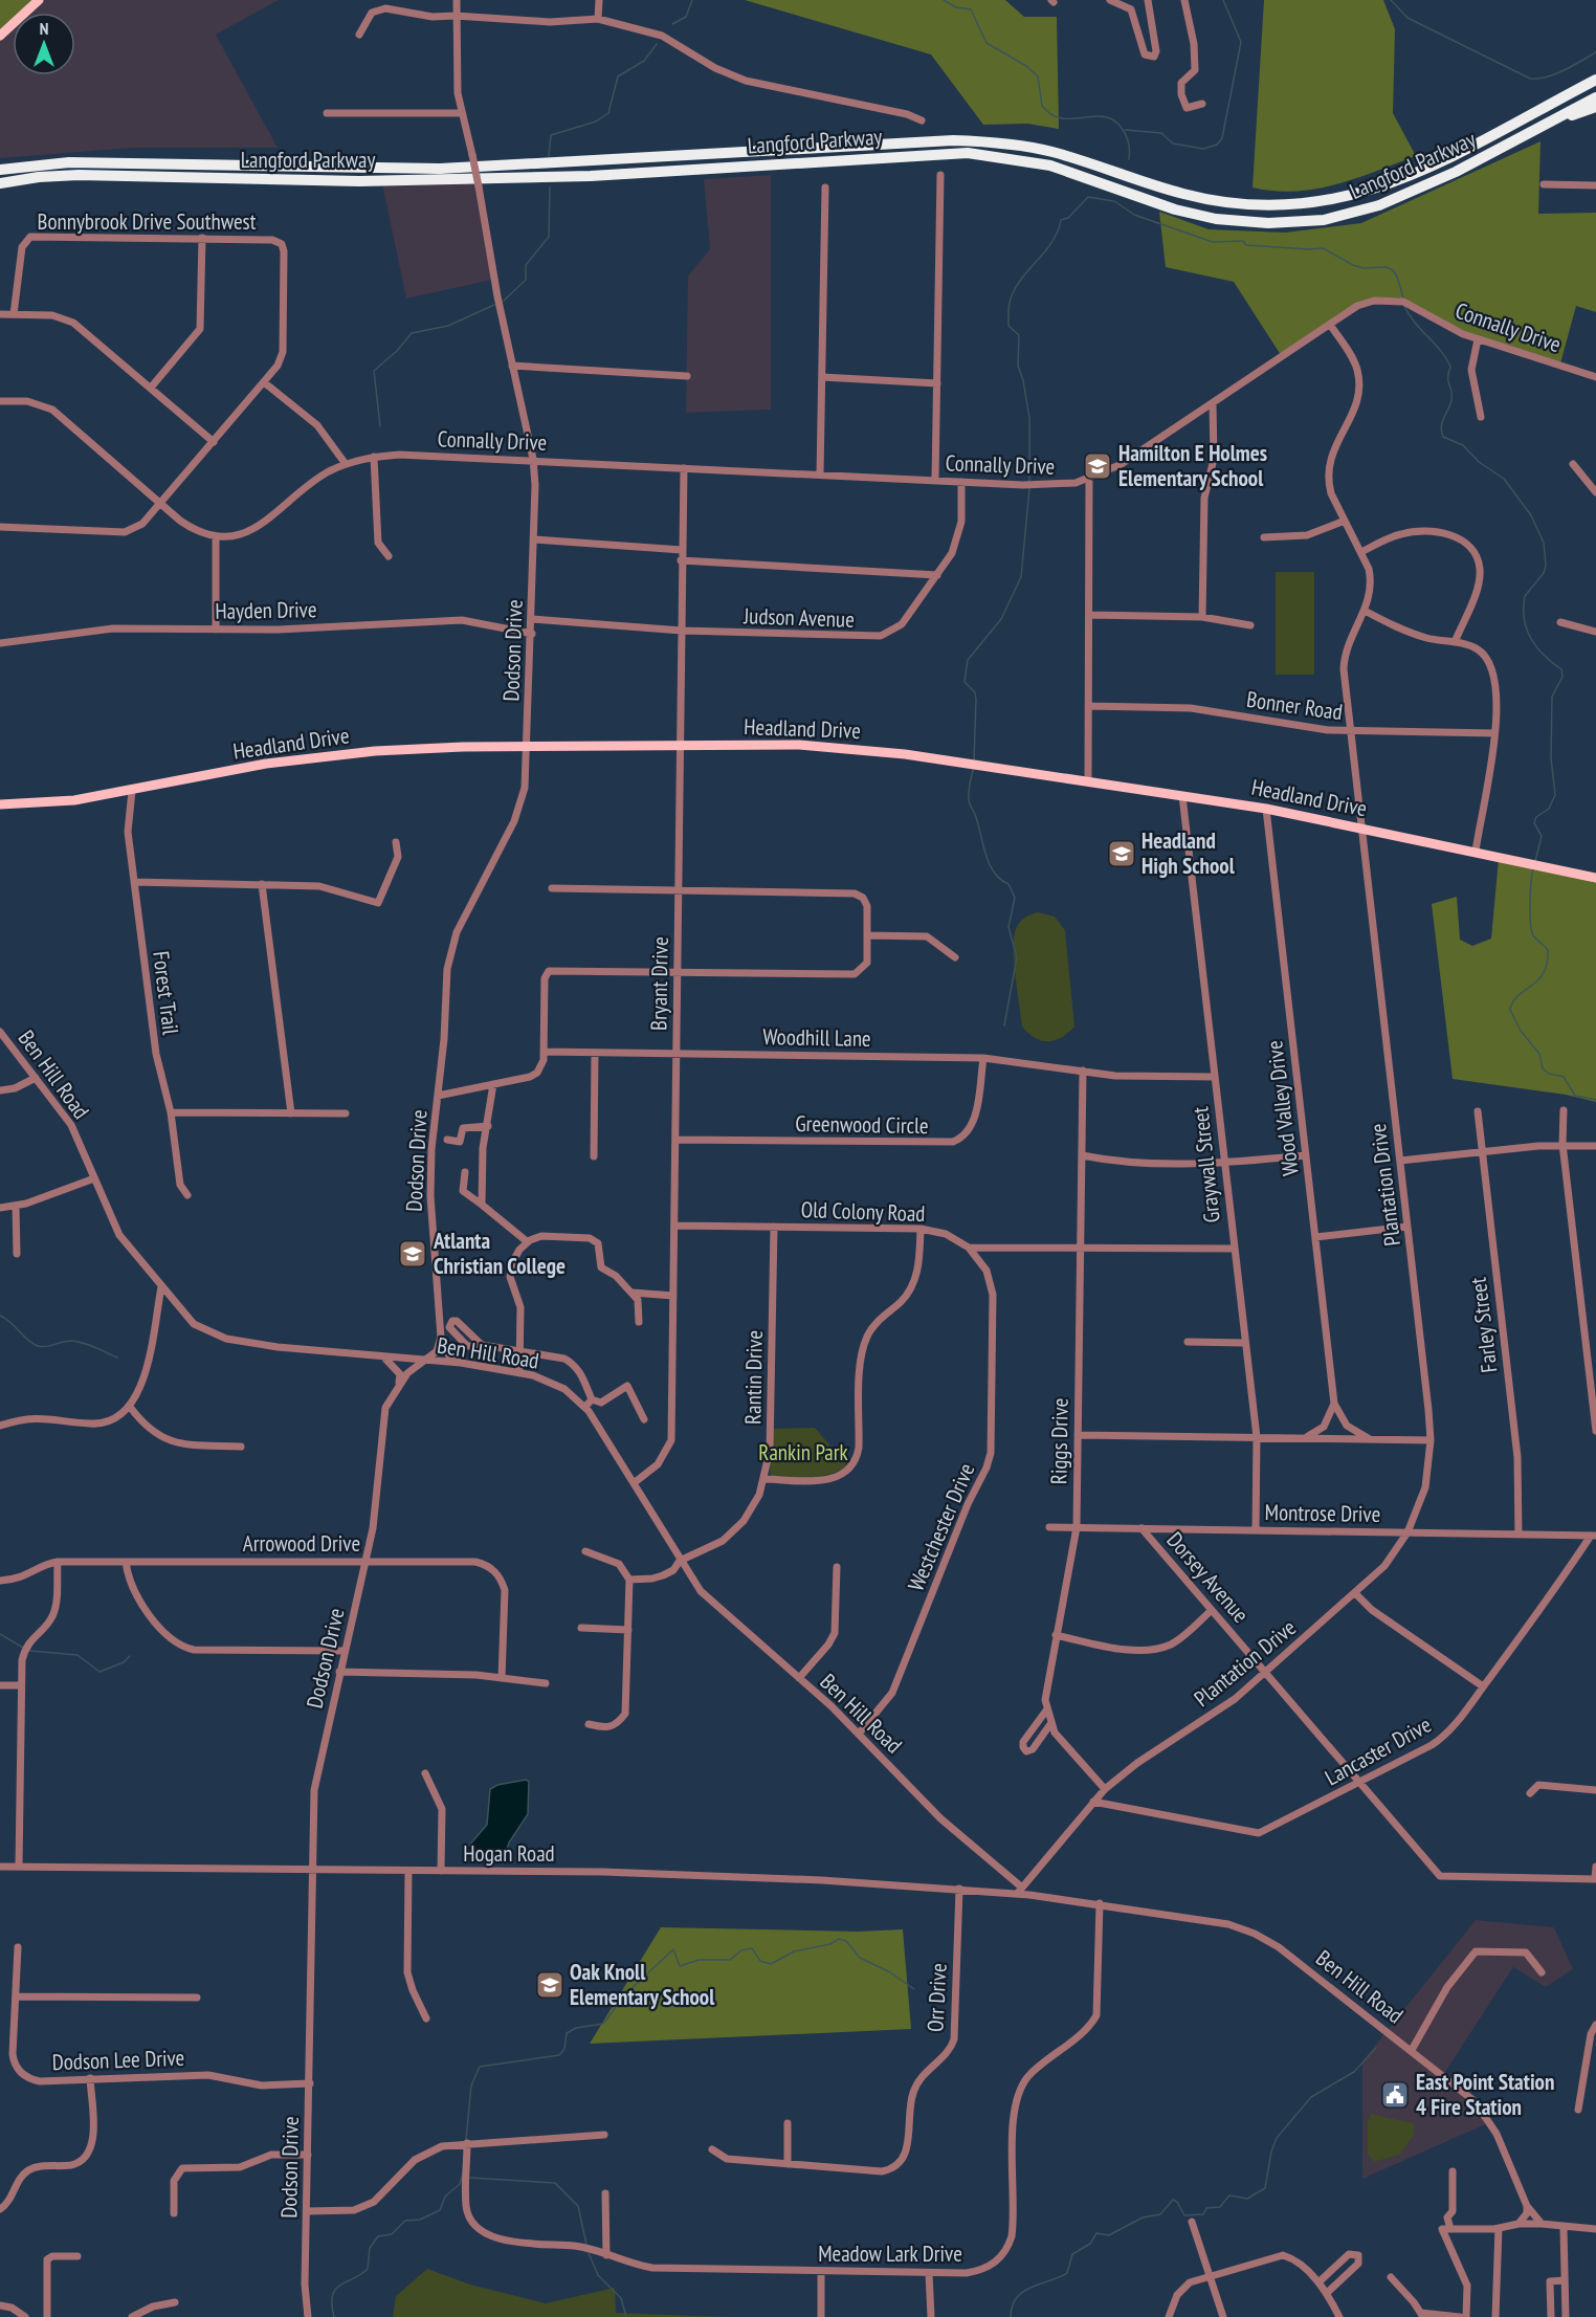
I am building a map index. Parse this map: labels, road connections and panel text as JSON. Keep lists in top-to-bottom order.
{
  "streets": {
    "highway": ["Langford Parkway"],
    "main road": ["Headland Drive"],
    "street": [
      "Bonnybrook Drive Southwest",
      "Connally Drive",
      "Hayden Drive",
      "Judson Avenue",
      "Dodson Drive",
      "Bonner Road",
      "Bryant Drive",
      "Forest Trail",
      "Woodhill Lane",
      "Ben Hill Road",
      "Wood Valley Drive",
      "Greenwood Circle",
      "Graywall Street",
      "Plantation Drive",
      "Old Colony Road",
      "Farley Street",
      "Rantin Drive",
      "Riggs Drive",
      "Montrose Drive",
      "Westchester Drive",
      "Arrowood Drive",
      "Dorsey Avenue",
      "Lancaster Drive",
      "Hogan Road",
      "Orr Drive",
      "Dodson Lee Drive",
      "Meadow Lark Drive"
    ]
  },
  "crossings": [
    ["Connally Drive", "Judson Avenue"],
    ["Connally Drive", "Dodson Drive"],
    ["Connally Drive", "Bryant Drive"],
    ["Connally Drive", "Plantation Drive"],
    ["Hayden Drive", "Dodson Drive"],
    ["Judson Avenue", "Dodson Drive"],
    ["Judson Avenue", "Bryant Drive"],
    ["Dodson Drive", "Headland Drive"],
    ["Dodson Drive", "Ben Hill Road"],
    ["Dodson Drive", "Arrowood Drive"],
    ["Dodson Drive", "Hogan Road"],
    ["Dodson Drive", "Dodson Lee Drive"],
    ["Bonner Road", "Plantation Drive"],
    ["Headland Drive", "Bryant Drive"],
    ["Headland Drive", "Forest Trail"],
    ["Headland Drive", "Wood Valley Drive"],
    ["Headland Drive", "Graywall Street"],
    ["Headland Drive", "Plantation Drive"],
    ["Bryant Drive", "Woodhill Lane"],
    ["Bryant Drive", "Ben Hill Road"],
    ["Bryant Drive", "Greenwood Circle"],
    ["Bryant Drive", "Old Colony Road"],
    ["Woodhill Lane", "Greenwood Circle"],
    ["Woodhill Lane", "Graywall Street"],
    ["Woodhill Lane", "Riggs Drive"],
    ["Ben Hill Road", "Plantation Drive"],
    ["Ben Hill Road", "Rantin Drive"],
    ["Ben Hill Road", "Westchester Drive"],
    ["Ben Hill Road", "Hogan Road"],
    ["Ben Hill Road", "Meadow Lark Drive"],
    ["Graywall Street", "Old Colony Road"],
    ["Graywall Street", "Montrose Drive"],
    ["Plantation Drive", "Riggs Drive"],
    ["Plantation Drive", "Montrose Drive"],
    ["Plantation Drive", "Dorsey Avenue"],
    ["Plantation Drive", "Lancaster Drive"],
    ["Plantation Drive", "Hogan Road"],
    ["Old Colony Road", "Rantin Drive"],
    ["Old Colony Road", "Riggs Drive"],
    ["Old Colony Road", "Westchester Drive"],
    ["Farley Street", "Montrose Drive"],
    ["Riggs Drive", "Montrose Drive"],
    ["Montrose Drive", "Dorsey Avenue"],
    ["Montrose Drive", "Lancaster Drive"],
    ["Dorsey Avenue", "Lancaster Drive"],
    ["Hogan Road", "Orr Drive"]
  ],
  "parks": ["Rankin Park"],
  "places": {
    "school or university": [
      "Hamilton E Holmes Elementary School",
      "Headland High School",
      "Atlanta Christian College",
      "Oak Knoll Elementary School"
    ],
    "public building": ["East Point Station 4 Fire Station"]
  },
  "north": "top"
}
